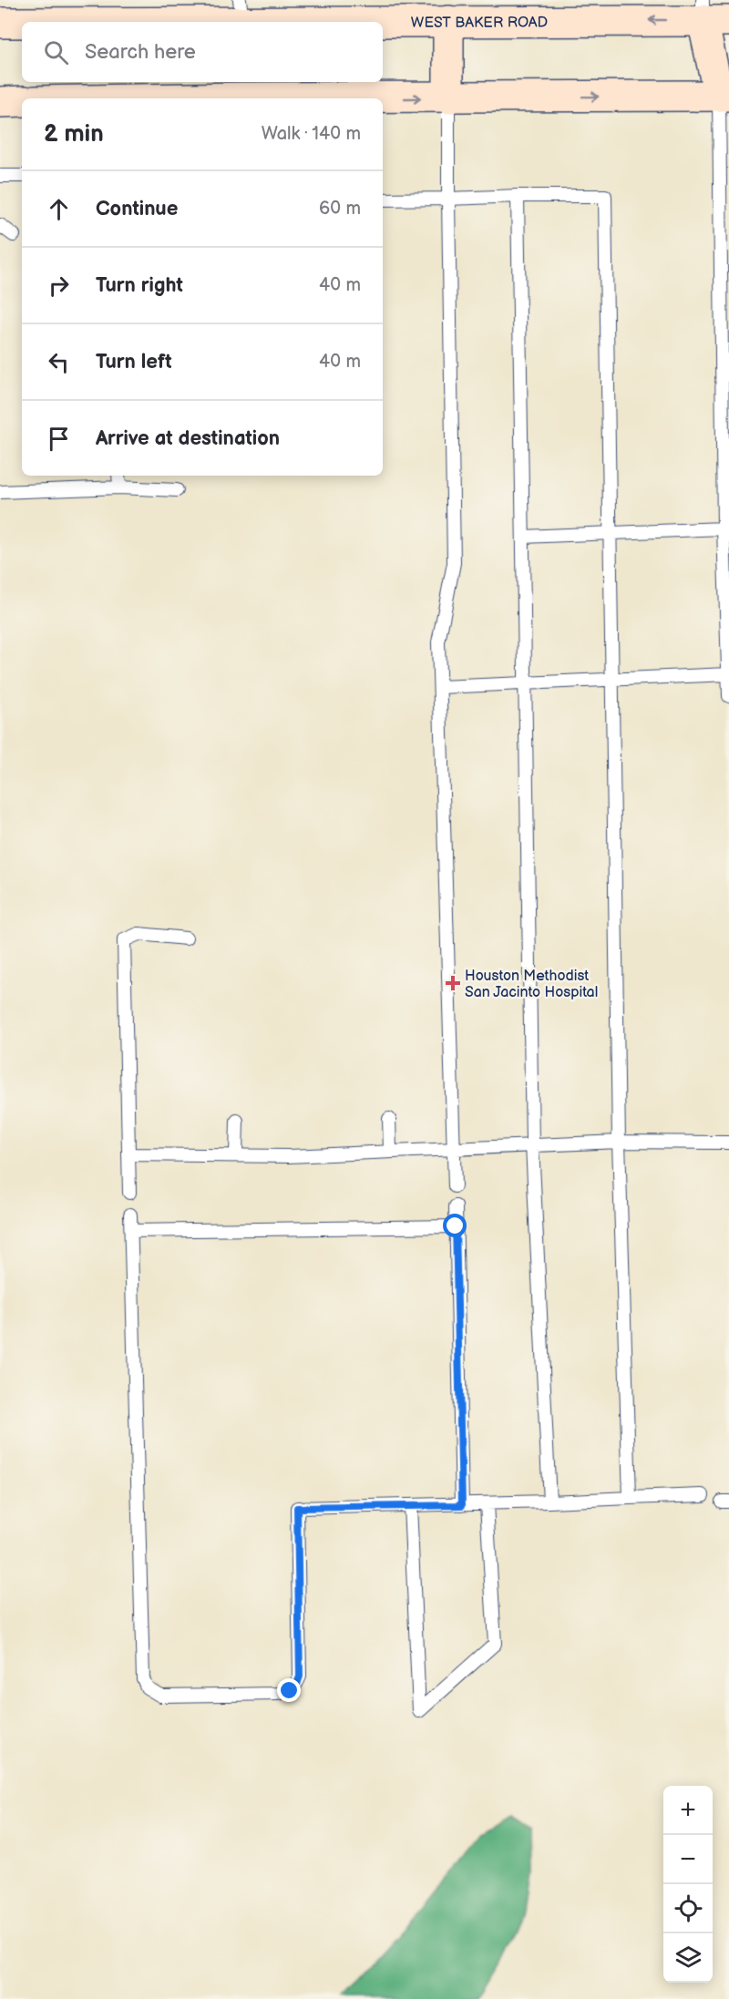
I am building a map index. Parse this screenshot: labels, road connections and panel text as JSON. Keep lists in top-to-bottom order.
{
  "streets": {
    "main road": ["WEST BAKER ROAD"]
  },
  "places": {
    "health": ["Houston Methodist San Jacinto Hospital"]
  },
  "page": {
    "search": "Search here",
    "heading": ["2 min", "Walk · 140 m"],
    "list": [
      ["Continue", "60 m"],
      ["Turn right", "40 m"],
      ["Turn left", "40 m"],
      "Arrive at destination"
    ],
    "map_buttons": ["+", "−"]
  }
}
